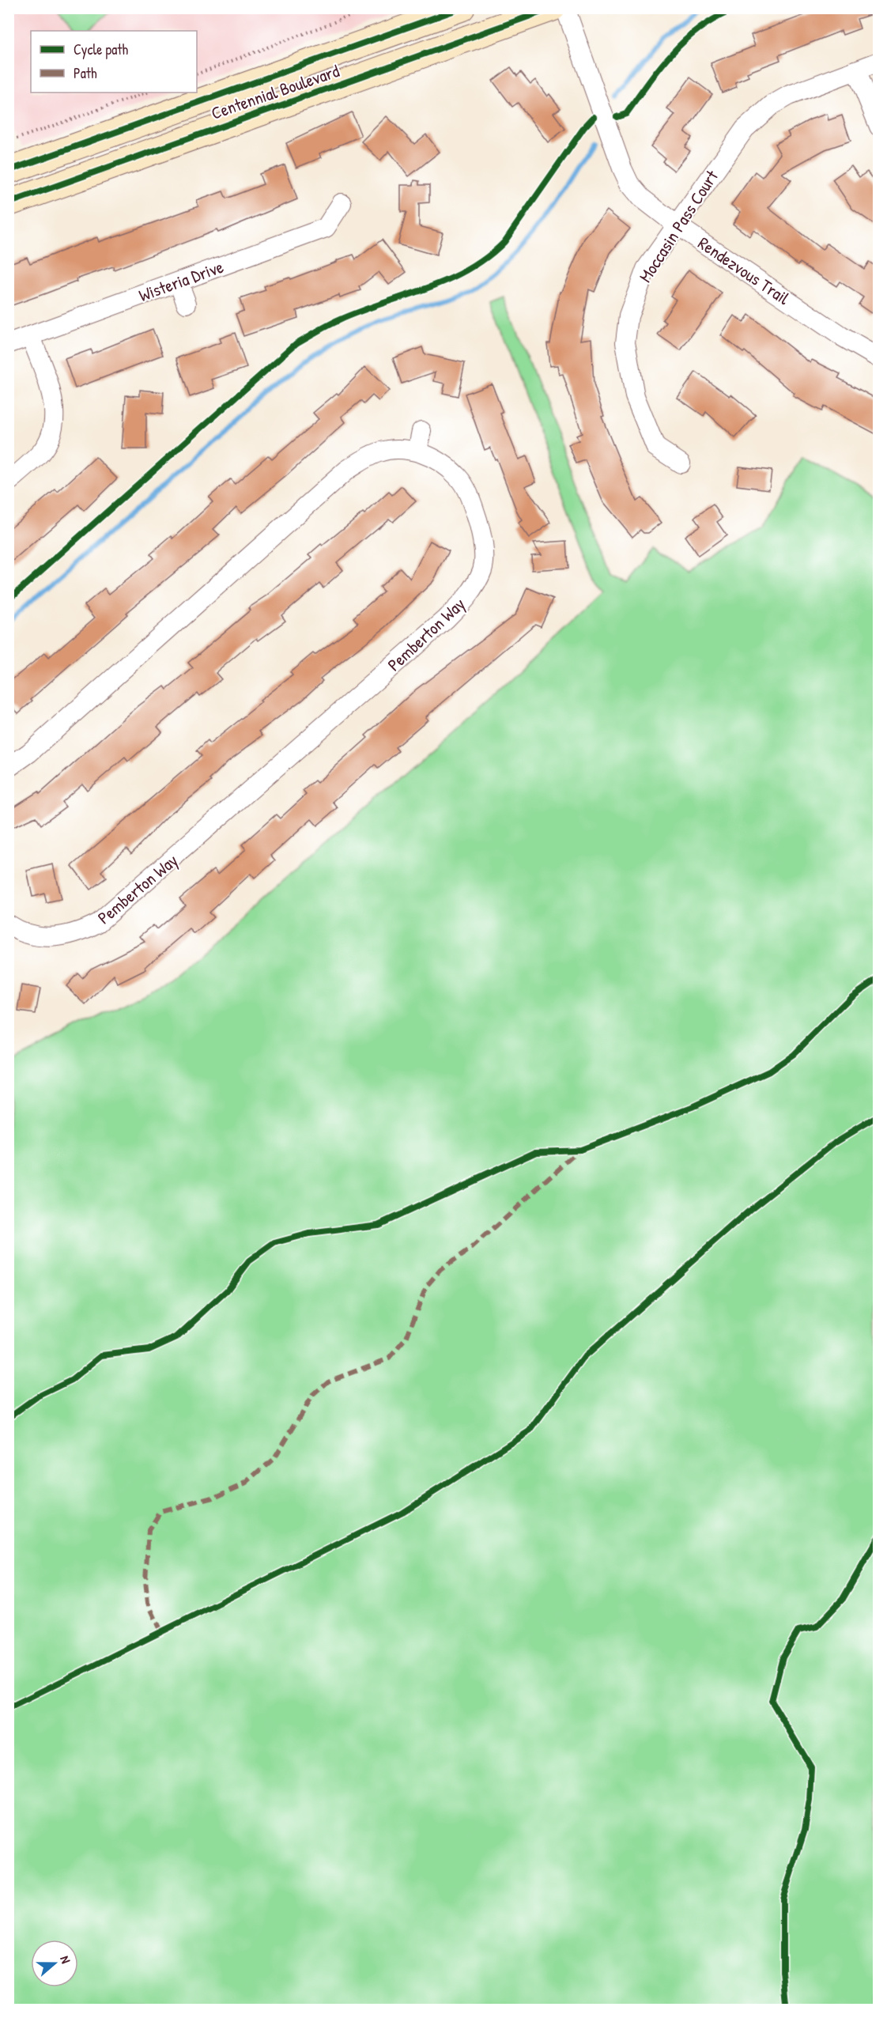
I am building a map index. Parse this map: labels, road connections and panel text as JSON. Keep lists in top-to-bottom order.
{
  "streets": {
    "main road": ["Centennial Boulevard"],
    "street": [
      "Moccasin Pass Court",
      "Rendezvous Trail",
      "Wisteria Drive",
      "Pemberton Way"
    ]
  },
  "crossings": [
    ["Moccasin Pass Court", "Rendezvous Trail"]
  ],
  "legend": ["Cycle path", "Path"],
  "north": "right"
}
